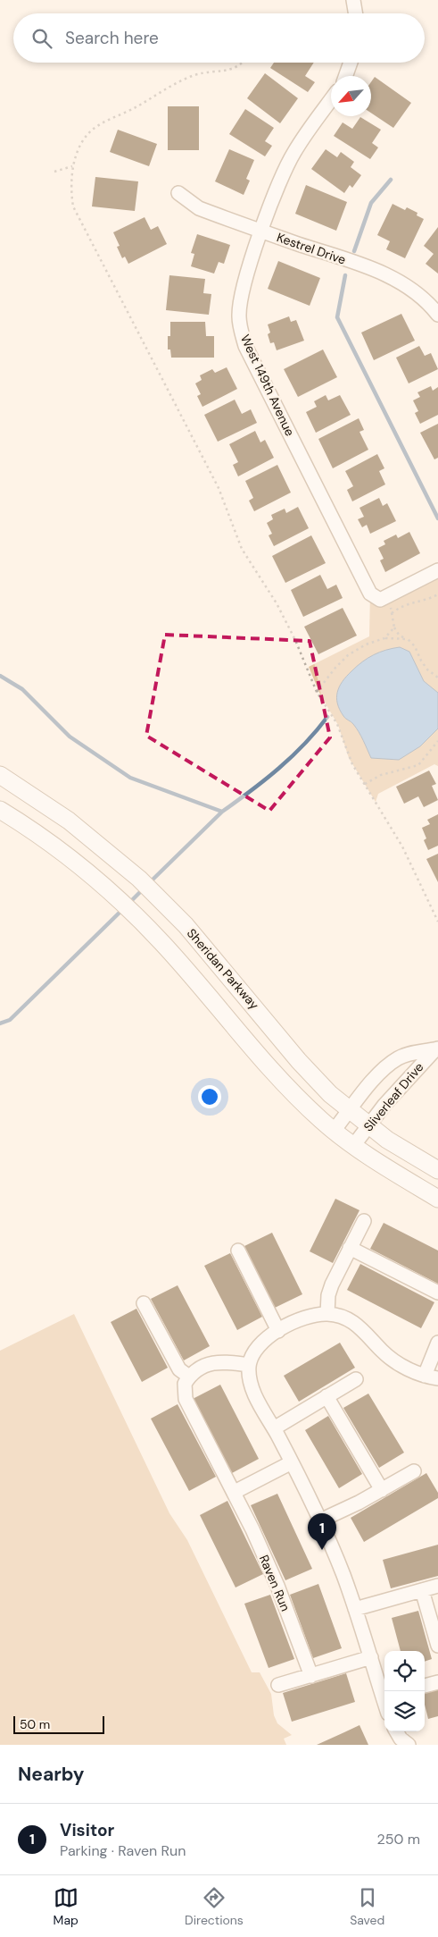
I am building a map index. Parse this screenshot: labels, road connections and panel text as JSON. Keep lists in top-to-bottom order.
{
  "streets": {
    "main road": ["Sheridan Parkway"],
    "street": [
      "Kestrel Drive",
      "West 149th Avenue",
      "Sliverleaf Drive",
      "Raven Run"
    ]
  },
  "crossings": [
    ["Kestrel Drive", "West 149th Avenue"],
    ["Sheridan Parkway", "Sliverleaf Drive"]
  ],
  "scale_bar": "50 m",
  "north": "bottom left",
  "page": {
    "search": "Search here",
    "pins": "1",
    "scale": "50 m",
    "heading": "Nearby",
    "list": [
      {
        "mark": "1",
        "name": "Visitor",
        "note": "Parking · Raven Run",
        "value": "250 m"
      }
    ],
    "nav": ["Map", "Directions", "Saved"]
  }
}
